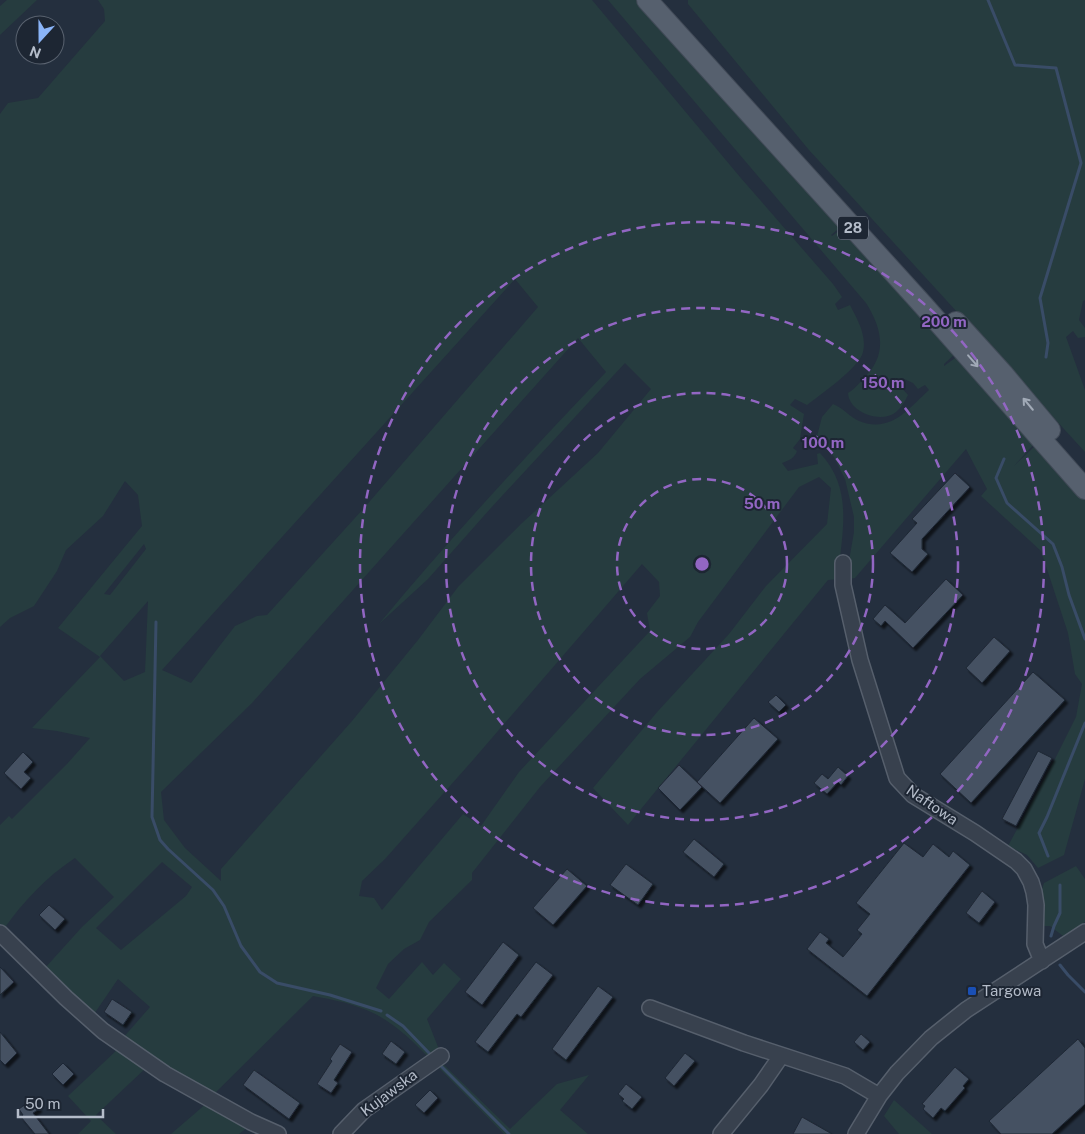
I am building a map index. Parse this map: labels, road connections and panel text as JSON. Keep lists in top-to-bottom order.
{
  "streets": {
    "main road": ["28"],
    "street": ["Naftowa", "Kujawska"]
  },
  "places": {
    "transit": ["Targowa"]
  },
  "scale_bar": "50 m",
  "north": "bottom",
  "rings": [
    "200 m",
    "150 m",
    "100 m",
    "50 m"
  ]
}
